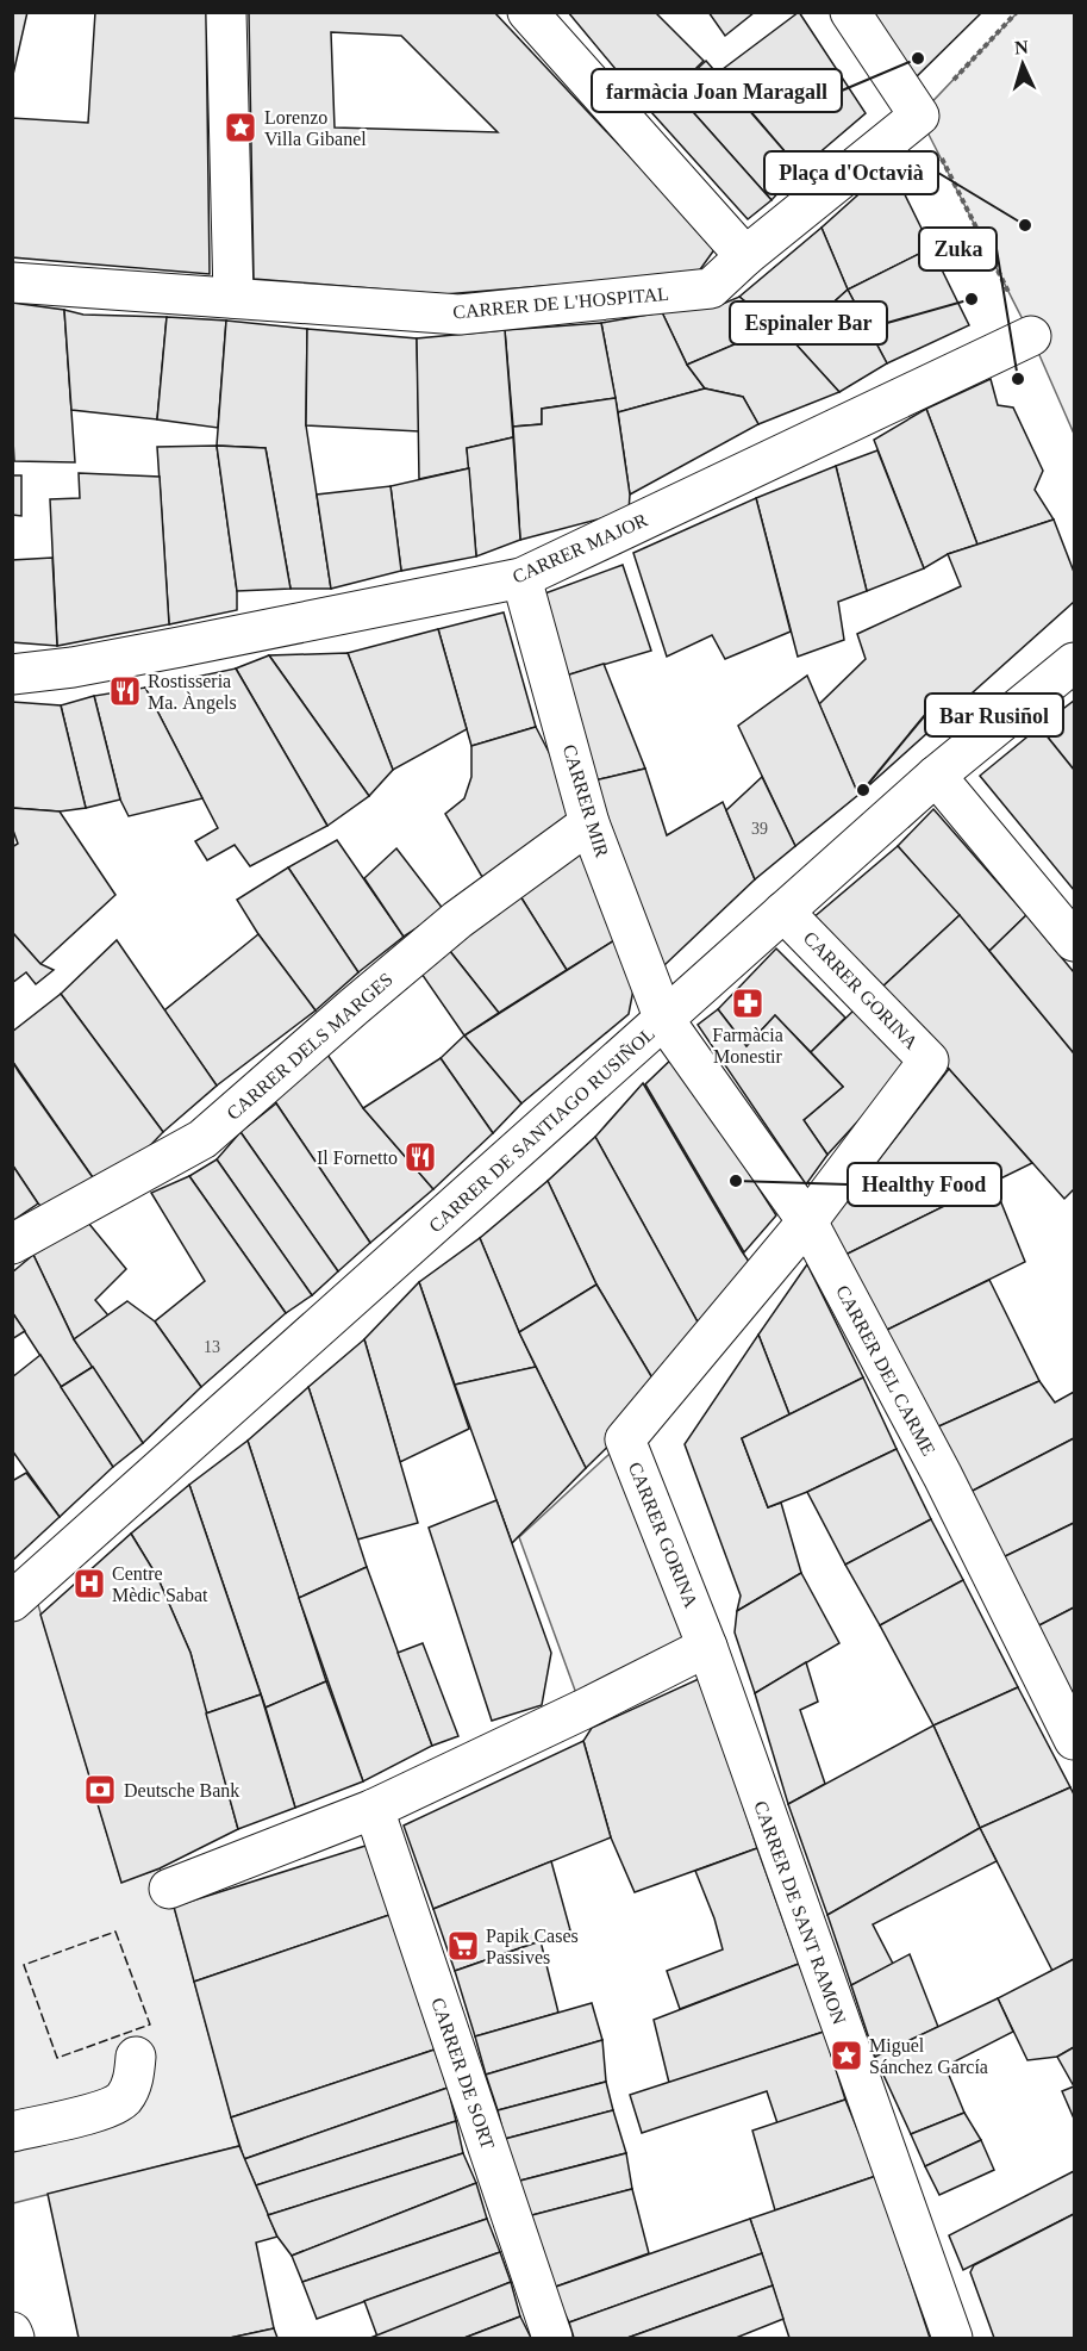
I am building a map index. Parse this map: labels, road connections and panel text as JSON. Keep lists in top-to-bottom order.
{
  "streets": {
    "street": [
      "CARRER DE L'HOSPITAL",
      "CARRER MAJOR",
      "CARRER MIR",
      "CARRER GORINA",
      "CARRER DELS MARGES",
      "CARRER DE SANTIAGO RUSIÑOL",
      "CARRER DEL CARME",
      "CARRER DE SANT RAMON",
      "CARRER DE SORT"
    ]
  },
  "crossings": [
    ["CARRER MAJOR", "CARRER MIR"],
    ["CARRER MIR", "CARRER DELS MARGES"],
    ["CARRER MIR", "CARRER DE SANTIAGO RUSIÑOL"],
    ["CARRER MIR", "CARRER DEL CARME"],
    ["CARRER GORINA", "CARRER DE SANTIAGO RUSIÑOL"],
    ["CARRER GORINA", "CARRER DEL CARME"],
    ["CARRER GORINA", "CARRER DE SANT RAMON"],
    ["CARRER DE SANTIAGO RUSIÑOL", "CARRER DEL CARME"]
  ],
  "places": {
    "other": [
      "farmàcia Joan Maragall",
      "Plaça d'Octavià",
      "Espinaler Bar",
      "Zuka",
      "Bar Rusiñol",
      "Healthy Food"
    ],
    "place": ["Lorenzo Villa Gibanel", "Miguel Sánchez García"],
    "restaurant": ["Rostisseria Ma. Àngels", "Il Fornetto"],
    "pharmacy": ["Farmàcia Monestir"],
    "hospital": ["Centre Mèdic Sabat"],
    "bank": ["Deutsche Bank"],
    "supermarket": ["Papik Cases Passives"]
  },
  "house_numbers": ["39", "13"],
  "north": "top"
}
